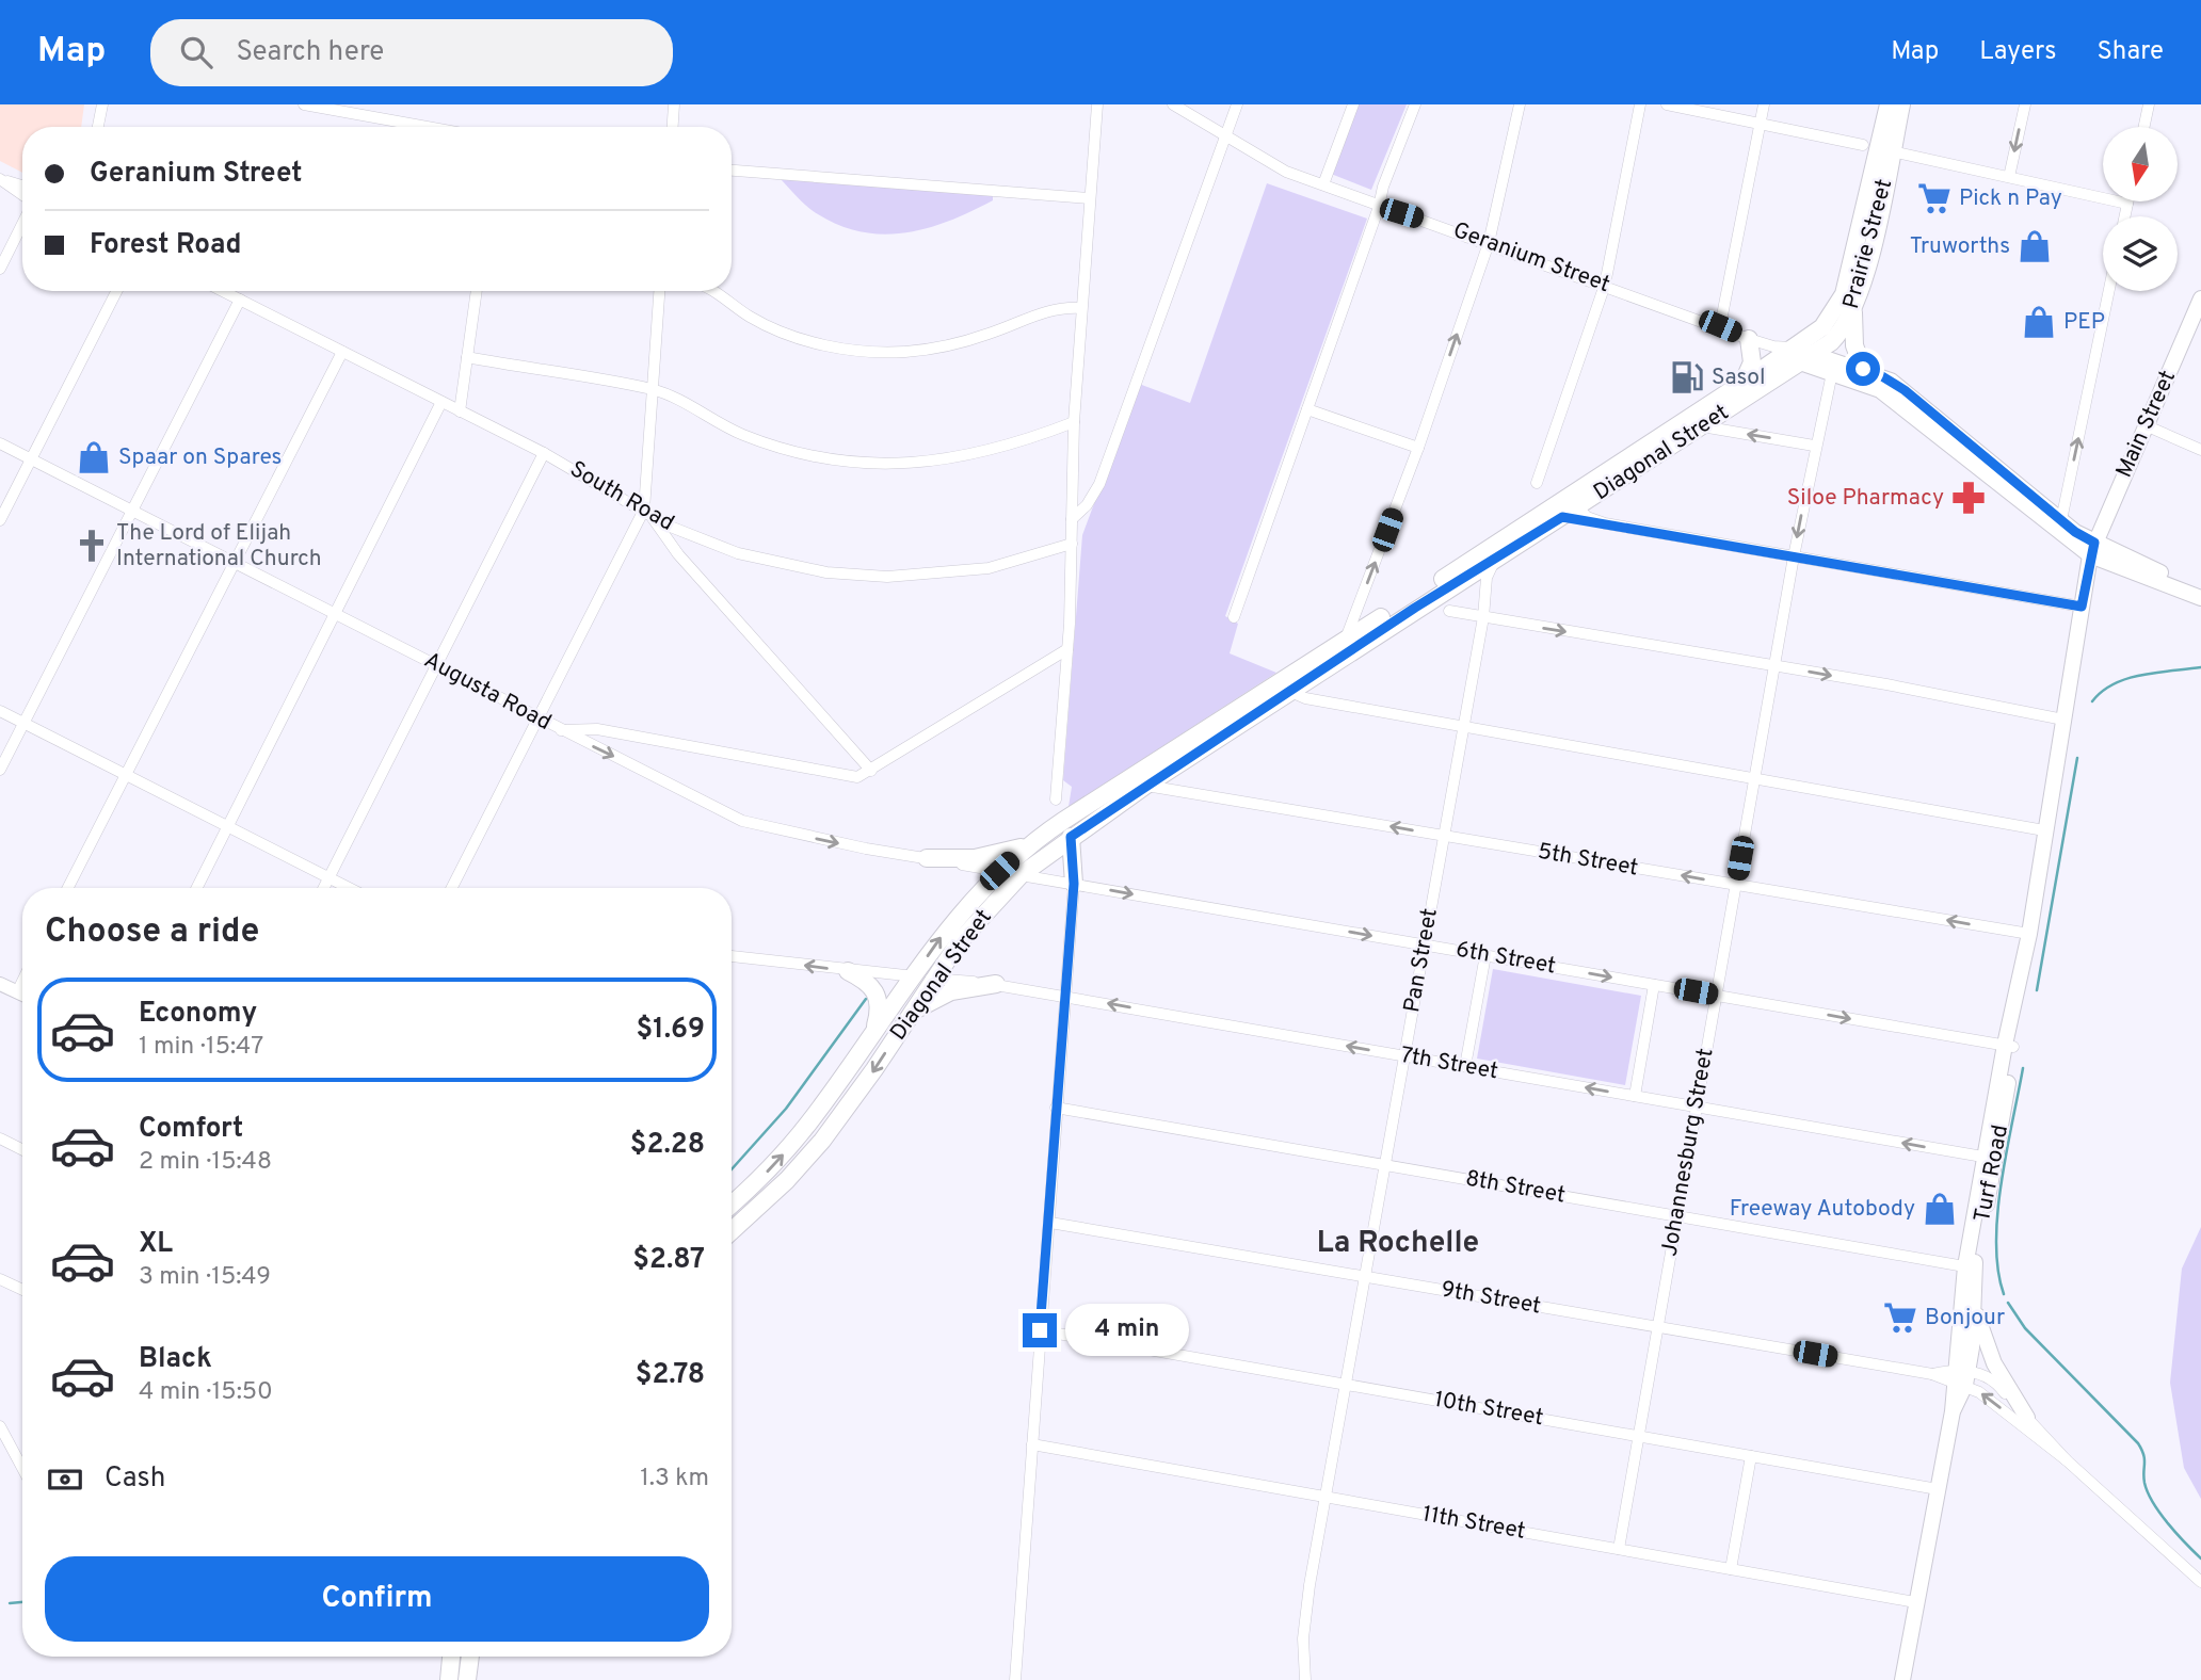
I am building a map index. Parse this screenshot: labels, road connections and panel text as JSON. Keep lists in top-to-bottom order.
{
  "streets": {
    "main road": [
      "Prairie Street",
      "Geranium Street",
      "Main Street",
      "Diagonal Street",
      "Turf Road"
    ],
    "street": [
      "South Road",
      "Augusta Road",
      "5th Street",
      "6th Street",
      "Pan Street",
      "7th Street",
      "Johannesburg Street",
      "8th Street",
      "9th Street",
      "10th Street",
      "11th Street"
    ]
  },
  "crossings": [
    ["Prairie Street", "Geranium Street"],
    ["Prairie Street", "Diagonal Street"],
    ["Geranium Street", "Main Street"],
    ["Geranium Street", "Diagonal Street"],
    ["Geranium Street", "Johannesburg Street"],
    ["Geranium Street", "Turf Road"],
    ["Main Street", "Turf Road"],
    ["Diagonal Street", "Augusta Road"],
    ["Diagonal Street", "5th Street"],
    ["Diagonal Street", "6th Street"],
    ["Diagonal Street", "Pan Street"],
    ["Diagonal Street", "7th Street"],
    ["Augusta Road", "6th Street"],
    ["5th Street", "Pan Street"],
    ["5th Street", "Johannesburg Street"],
    ["5th Street", "Turf Road"],
    ["6th Street", "Pan Street"],
    ["6th Street", "Johannesburg Street"],
    ["6th Street", "Turf Road"],
    ["Pan Street", "7th Street"],
    ["Pan Street", "8th Street"],
    ["Pan Street", "9th Street"],
    ["Pan Street", "10th Street"],
    ["Pan Street", "11th Street"],
    ["7th Street", "Johannesburg Street"],
    ["7th Street", "Turf Road"],
    ["Johannesburg Street", "8th Street"],
    ["Johannesburg Street", "9th Street"],
    ["Johannesburg Street", "10th Street"],
    ["Johannesburg Street", "11th Street"],
    ["Turf Road", "8th Street"],
    ["Turf Road", "9th Street"],
    ["Turf Road", "10th Street"],
    ["Turf Road", "11th Street"]
  ],
  "one_way": ["5th Street", "6th Street", "7th Street"],
  "districts": ["La Rochelle"],
  "places": {
    "supermarket": ["Pick n Pay", "Bonjour"],
    "shop": [
      "Truworths",
      "PEP",
      "Spaar on Spares",
      "Freeway Autobody"
    ],
    "fuel station": ["Sasol"],
    "pharmacy": ["Siloe Pharmacy"],
    "church": ["The Lord of Elijah International Church"]
  },
  "north": "bottom",
  "page": {
    "header": "Map",
    "search": "Search here",
    "nav": ["Map", "Layers", "Share"],
    "banner": ["Geranium Street", "Forest Road"],
    "heading": "Choose a ride",
    "list": [
      {
        "name": "Economy",
        "note": "1 min · 15:47",
        "value": "$1.69"
      },
      {
        "name": "Comfort",
        "note": "2 min · 15:48",
        "value": "$2.28"
      },
      {
        "name": "XL",
        "note": "3 min · 15:49",
        "value": "$2.87"
      },
      {
        "name": "Black",
        "note": "4 min · 15:50",
        "value": "$2.78"
      }
    ],
    "bubble": "4 min",
    "pay": ["Cash", "1.3 km"],
    "buttons": "Confirm"
  }
}
